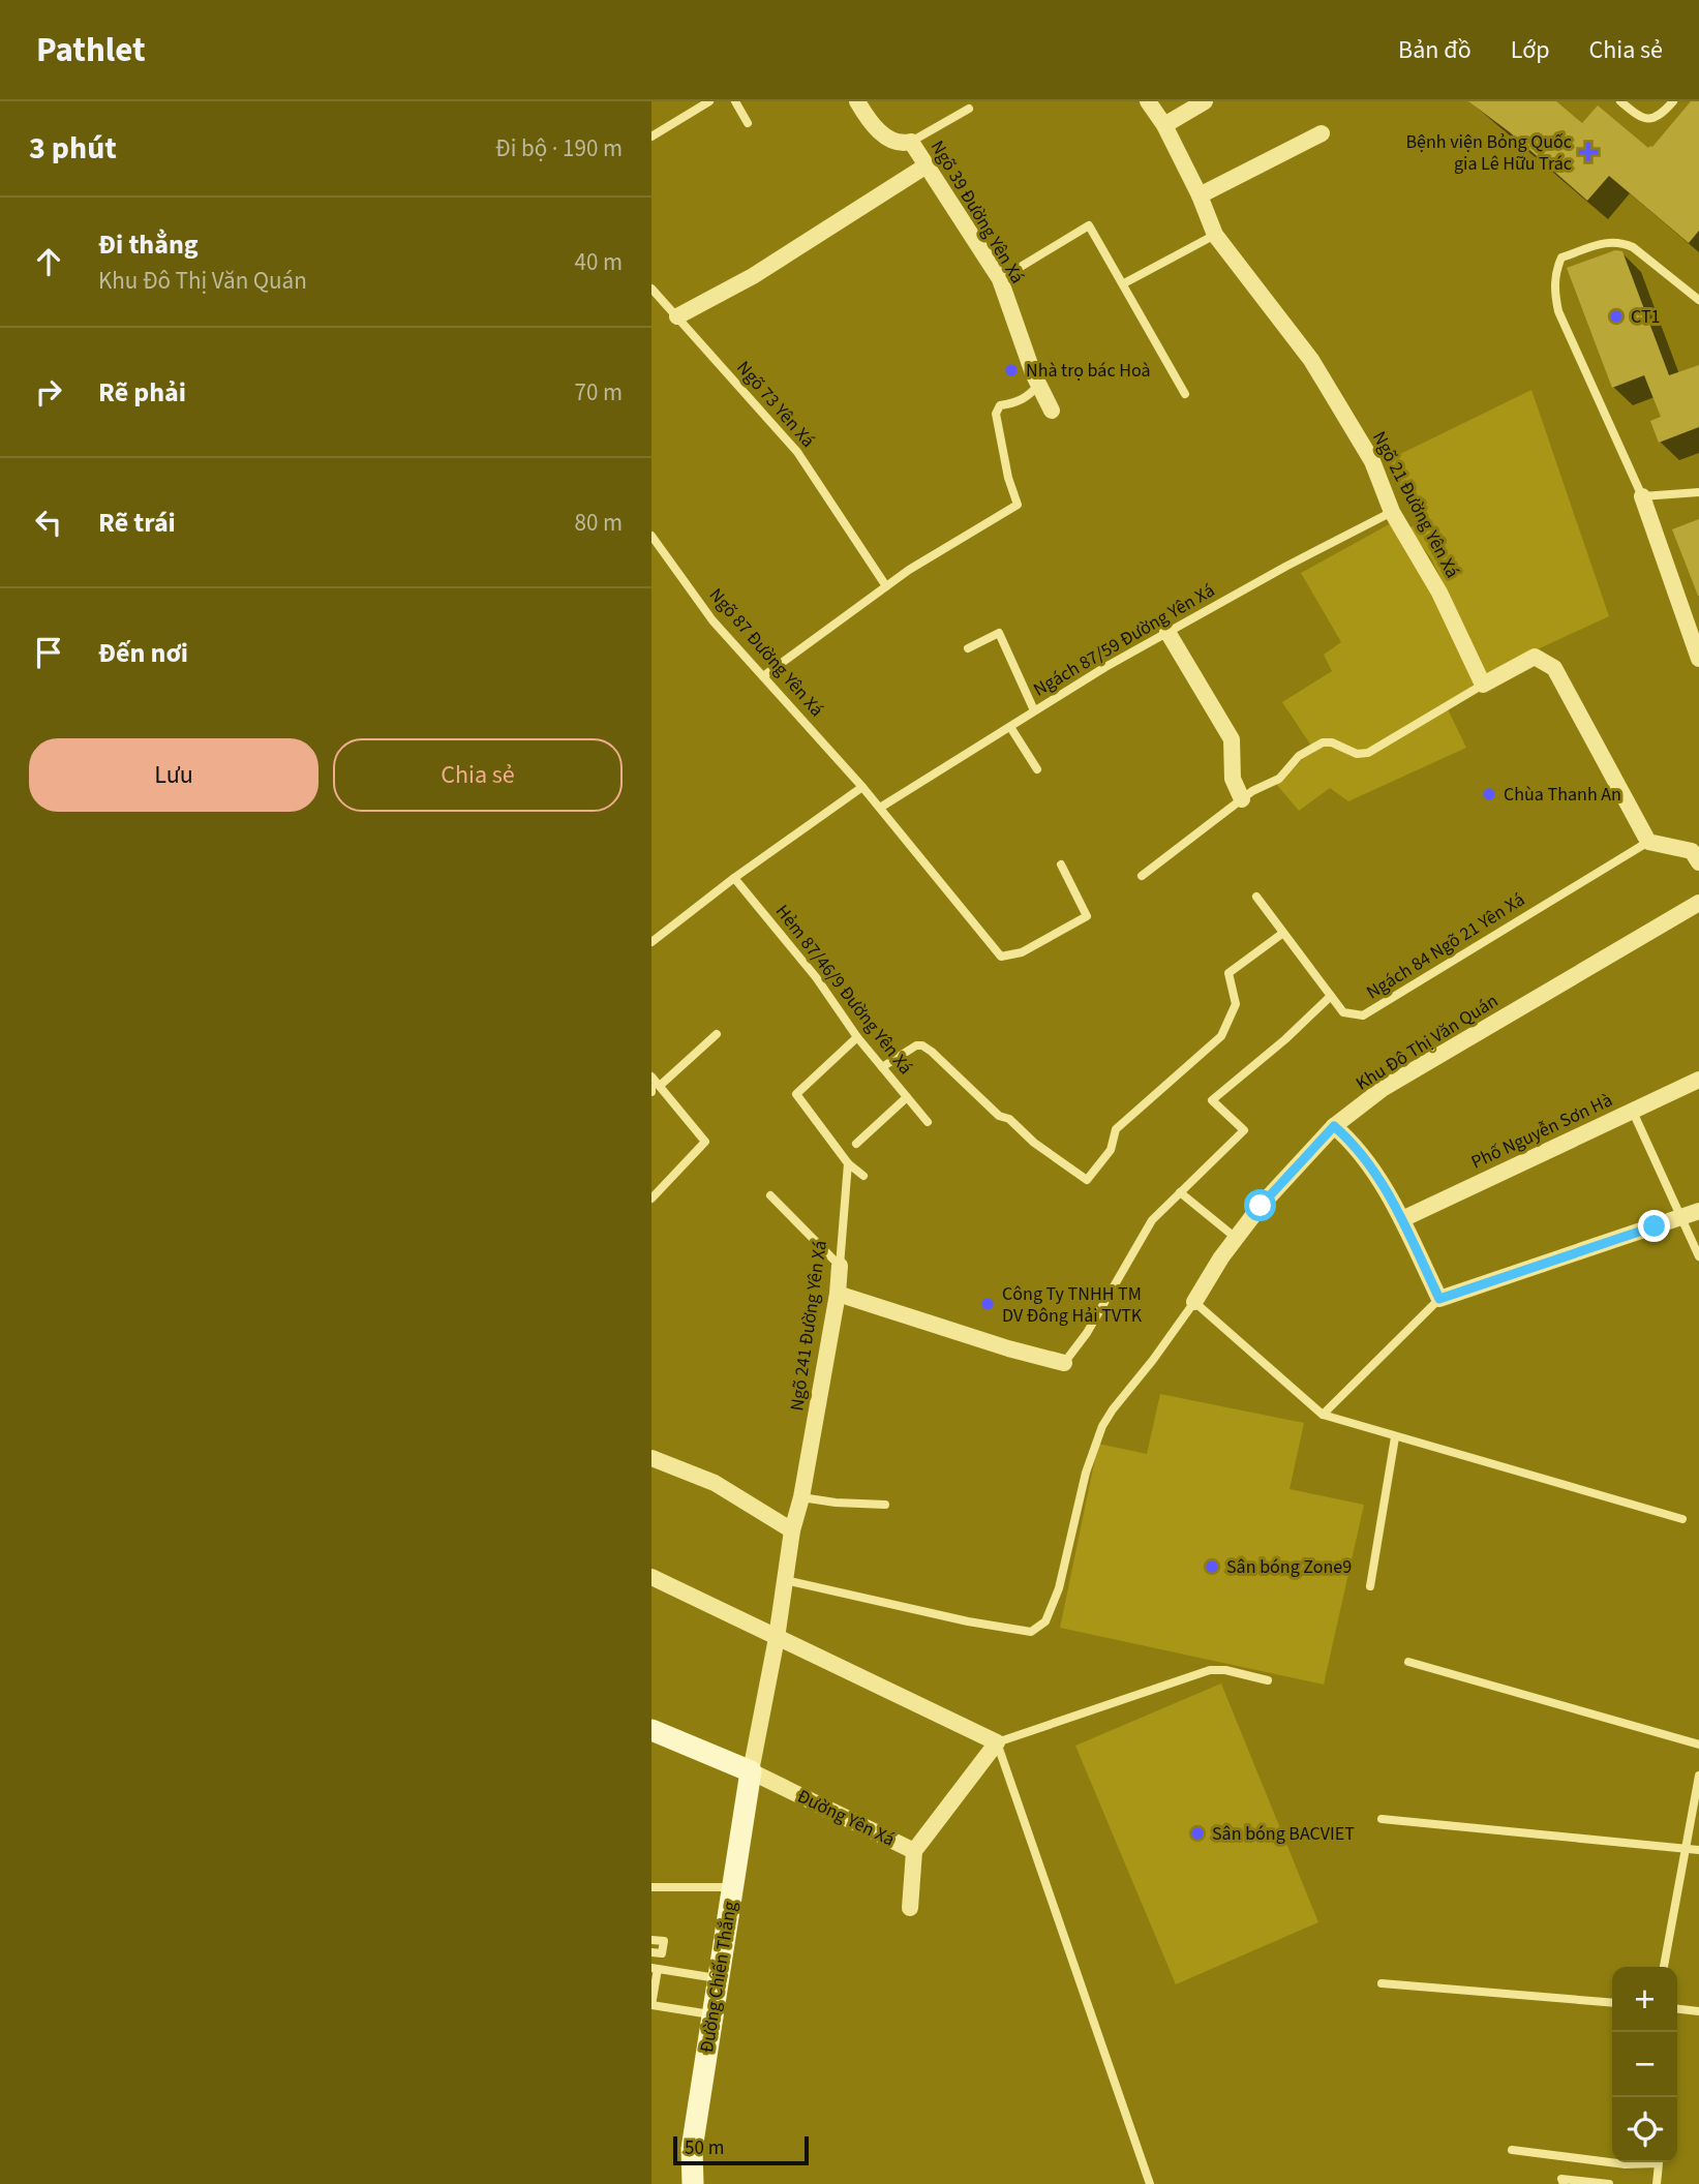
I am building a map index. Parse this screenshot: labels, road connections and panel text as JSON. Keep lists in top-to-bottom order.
{
  "streets": {
    "street": [
      "Ngõ 39 Đường Yên Xá",
      "Ngõ 21 Đường Yên Xá",
      "Khu Đô Thị Văn Quán",
      "Phố Nguyễn Sơn Hà",
      "Ngõ 241 Đường Yên Xá",
      "Đường Yên Xá",
      "Đường Chiến Thắng"
    ],
    "lane": [
      "Ngõ 73 Yên Xá",
      "Ngách 87/59 Đường Yên Xá",
      "Ngõ 87 Đường Yên Xá",
      "Ngách 84 Ngõ 21 Yên Xá",
      "Hẻm 87/46/9 Đường Yên Xá"
    ]
  },
  "crossings": [
    ["Ngõ 21 Đường Yên Xá", "Ngách 87/59 Đường Yên Xá"],
    ["Ngách 87/59 Đường Yên Xá", "Ngõ 87 Đường Yên Xá"],
    ["Ngõ 241 Đường Yên Xá", "Đường Yên Xá"],
    ["Ngõ 241 Đường Yên Xá", "Đường Chiến Thắng"],
    ["Đường Yên Xá", "Đường Chiến Thắng"]
  ],
  "places": {
    "health": ["Bệnh viện Bỏng Quốc gia Lê Hữu Trác"],
    "other": [
      "CT1",
      "Nhà trọ bác Hoà",
      "Chùa Thanh An",
      "Công Ty TNHH TM DV Đông Hải TVTK",
      "Sân bóng Zone9",
      "Sân bóng BACVIET"
    ]
  },
  "scale_bar": "50 m",
  "page": {
    "header": "Pathlet",
    "nav": ["Bản đồ", "Lớp", "Chia sẻ"],
    "heading": ["3 phút", "Đi bộ · 190 m"],
    "list": [
      ["Đi thẳng", "Khu Đô Thị Văn Quán", "40 m"],
      ["Rẽ phải", "70 m"],
      ["Rẽ trái", "80 m"],
      "Đến nơi"
    ],
    "buttons": ["Lưu", "Chia sẻ"],
    "map_buttons": ["+", "−"],
    "scale": "50 m"
  }
}
